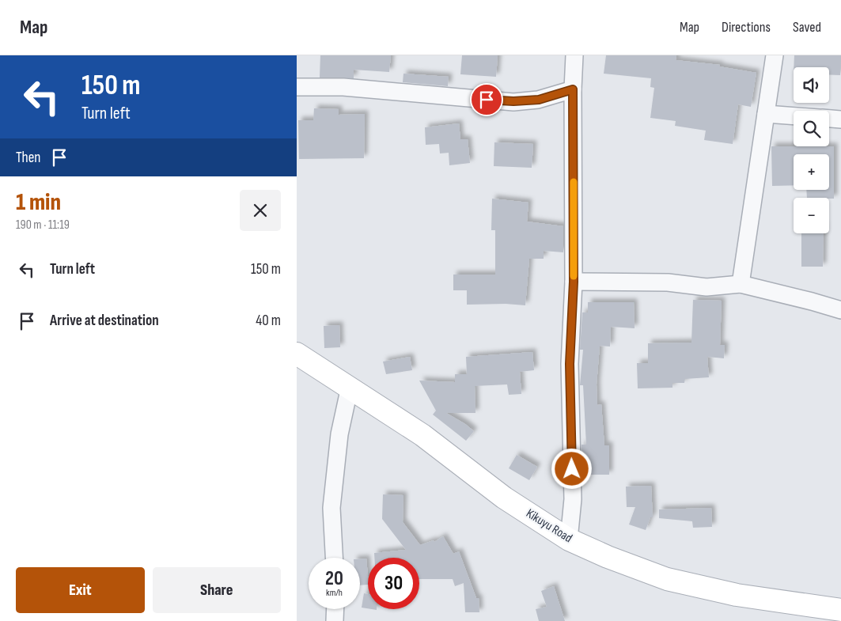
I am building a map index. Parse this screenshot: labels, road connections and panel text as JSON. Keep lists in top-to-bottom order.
{
  "streets": {
    "main road": ["Kikuyu Road"]
  },
  "page": {
    "header": "Map",
    "nav": ["Map", "Directions", "Saved"],
    "turn": ["150 m", "Turn left"],
    "map_buttons": ["+", "−"],
    "then": "Then",
    "heading": ["1 min", "190 m · 11:19"],
    "list": [
      {
        "name": "Turn left",
        "value": "150 m"
      },
      {
        "name": "Arrive at destination",
        "value": "40 m"
      }
    ],
    "speed": "20 km/h",
    "limit": "30",
    "buttons": ["Exit", "Share"]
  }
}
